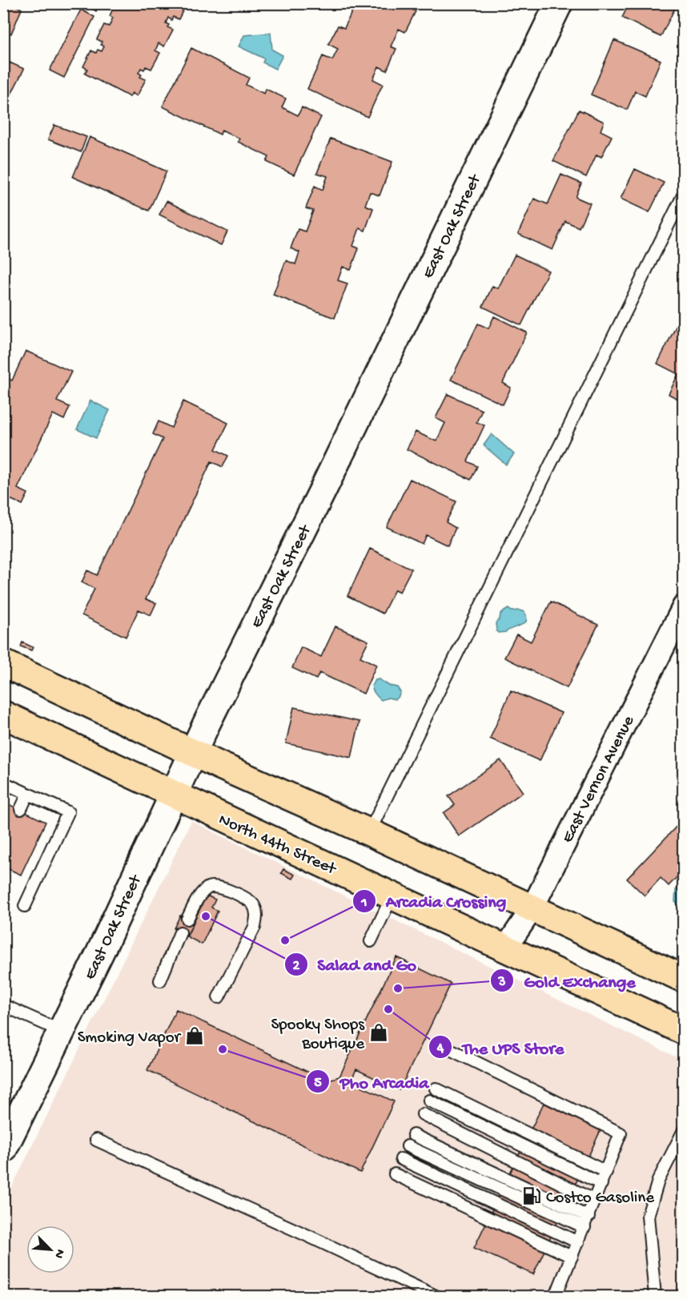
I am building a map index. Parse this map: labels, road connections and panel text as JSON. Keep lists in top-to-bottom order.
{
  "streets": {
    "main road": ["North 44th Street"],
    "street": ["East Oak Street", "East Vernon Avenue"]
  },
  "crossings": [
    ["East Oak Street", "North 44th Street"],
    ["East Vernon Avenue", "North 44th Street"]
  ],
  "places": {
    "other": [
      "Salad and Go",
      "Arcadia Crossing",
      "Gold Exchange",
      "The UPS Store",
      "Pho Arcadia"
    ],
    "shop": ["Spooky Shops Boutique", "Smoking Vapor"],
    "fuel station": ["Costco Gasoline"]
  },
  "north": "bottom right"
}
